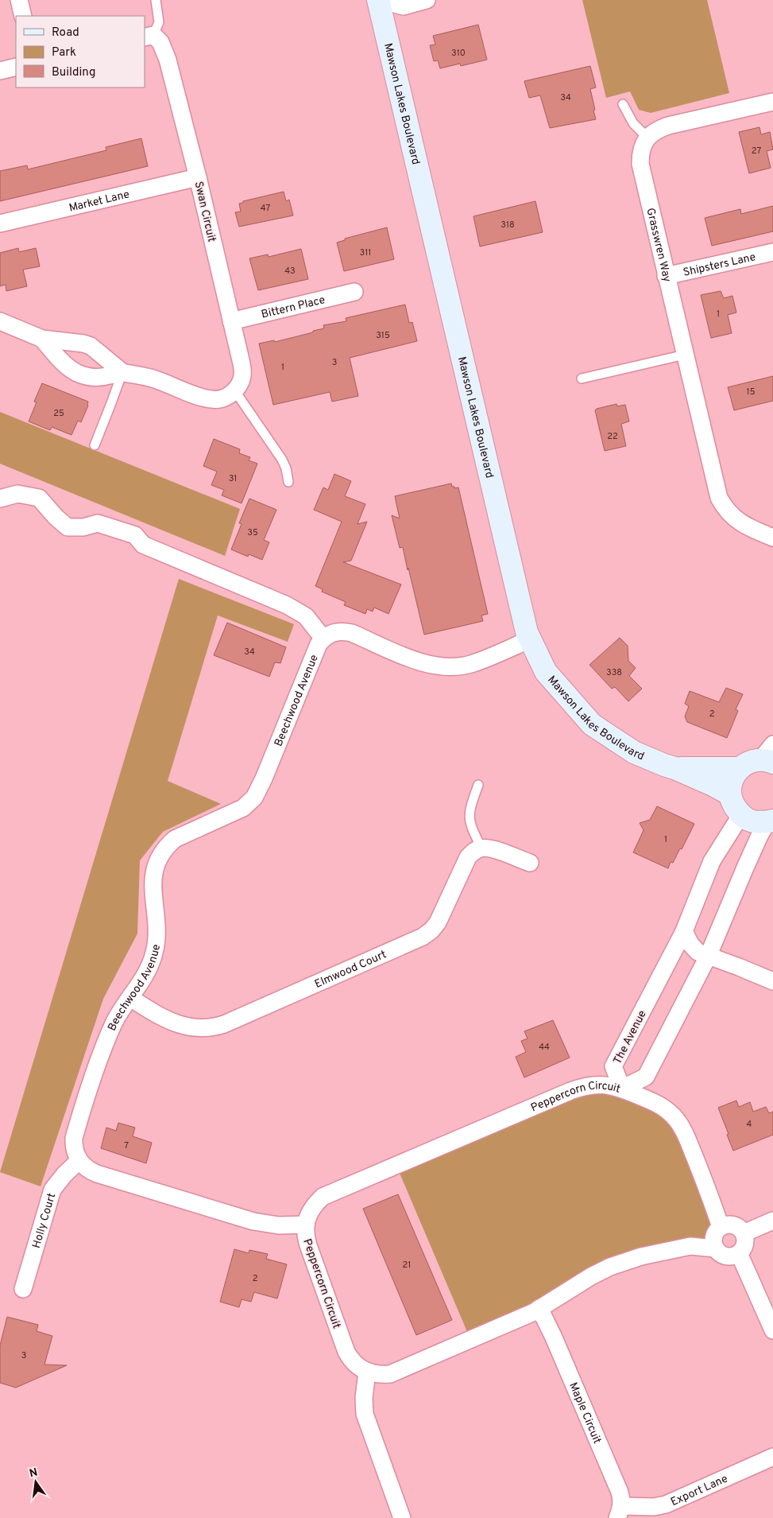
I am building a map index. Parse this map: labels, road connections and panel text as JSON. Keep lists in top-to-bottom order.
{
  "streets": {
    "street": [
      "Mawson Lakes Boulevard",
      "Market Lane",
      "Swan Circuit",
      "Grasswren Way",
      "Shipsters Lane",
      "Bittern Place",
      "Beechwood Avenue",
      "Elmwood Court",
      "The Avenue",
      "Peppercorn Circuit",
      "Holly Court",
      "Maple Circuit",
      "Export Lane"
    ]
  },
  "crossings": [
    ["Market Lane", "Swan Circuit"],
    ["Swan Circuit", "Bittern Place"],
    ["Grasswren Way", "Shipsters Lane"],
    ["Beechwood Avenue", "Elmwood Court"],
    ["Beechwood Avenue", "Holly Court"],
    ["The Avenue", "Peppercorn Circuit"],
    ["Maple Circuit", "Export Lane"]
  ],
  "house_numbers": [
    "310",
    "34",
    "27",
    "47",
    "318",
    "311",
    "43",
    "1",
    "315",
    "3",
    "1",
    "15",
    "25",
    "22",
    "31",
    "35",
    "34",
    "338",
    "2",
    "1",
    "44",
    "4",
    "7",
    "21",
    "2",
    "3"
  ],
  "legend": ["Road", "Park", "Building"],
  "north": "top"
}
